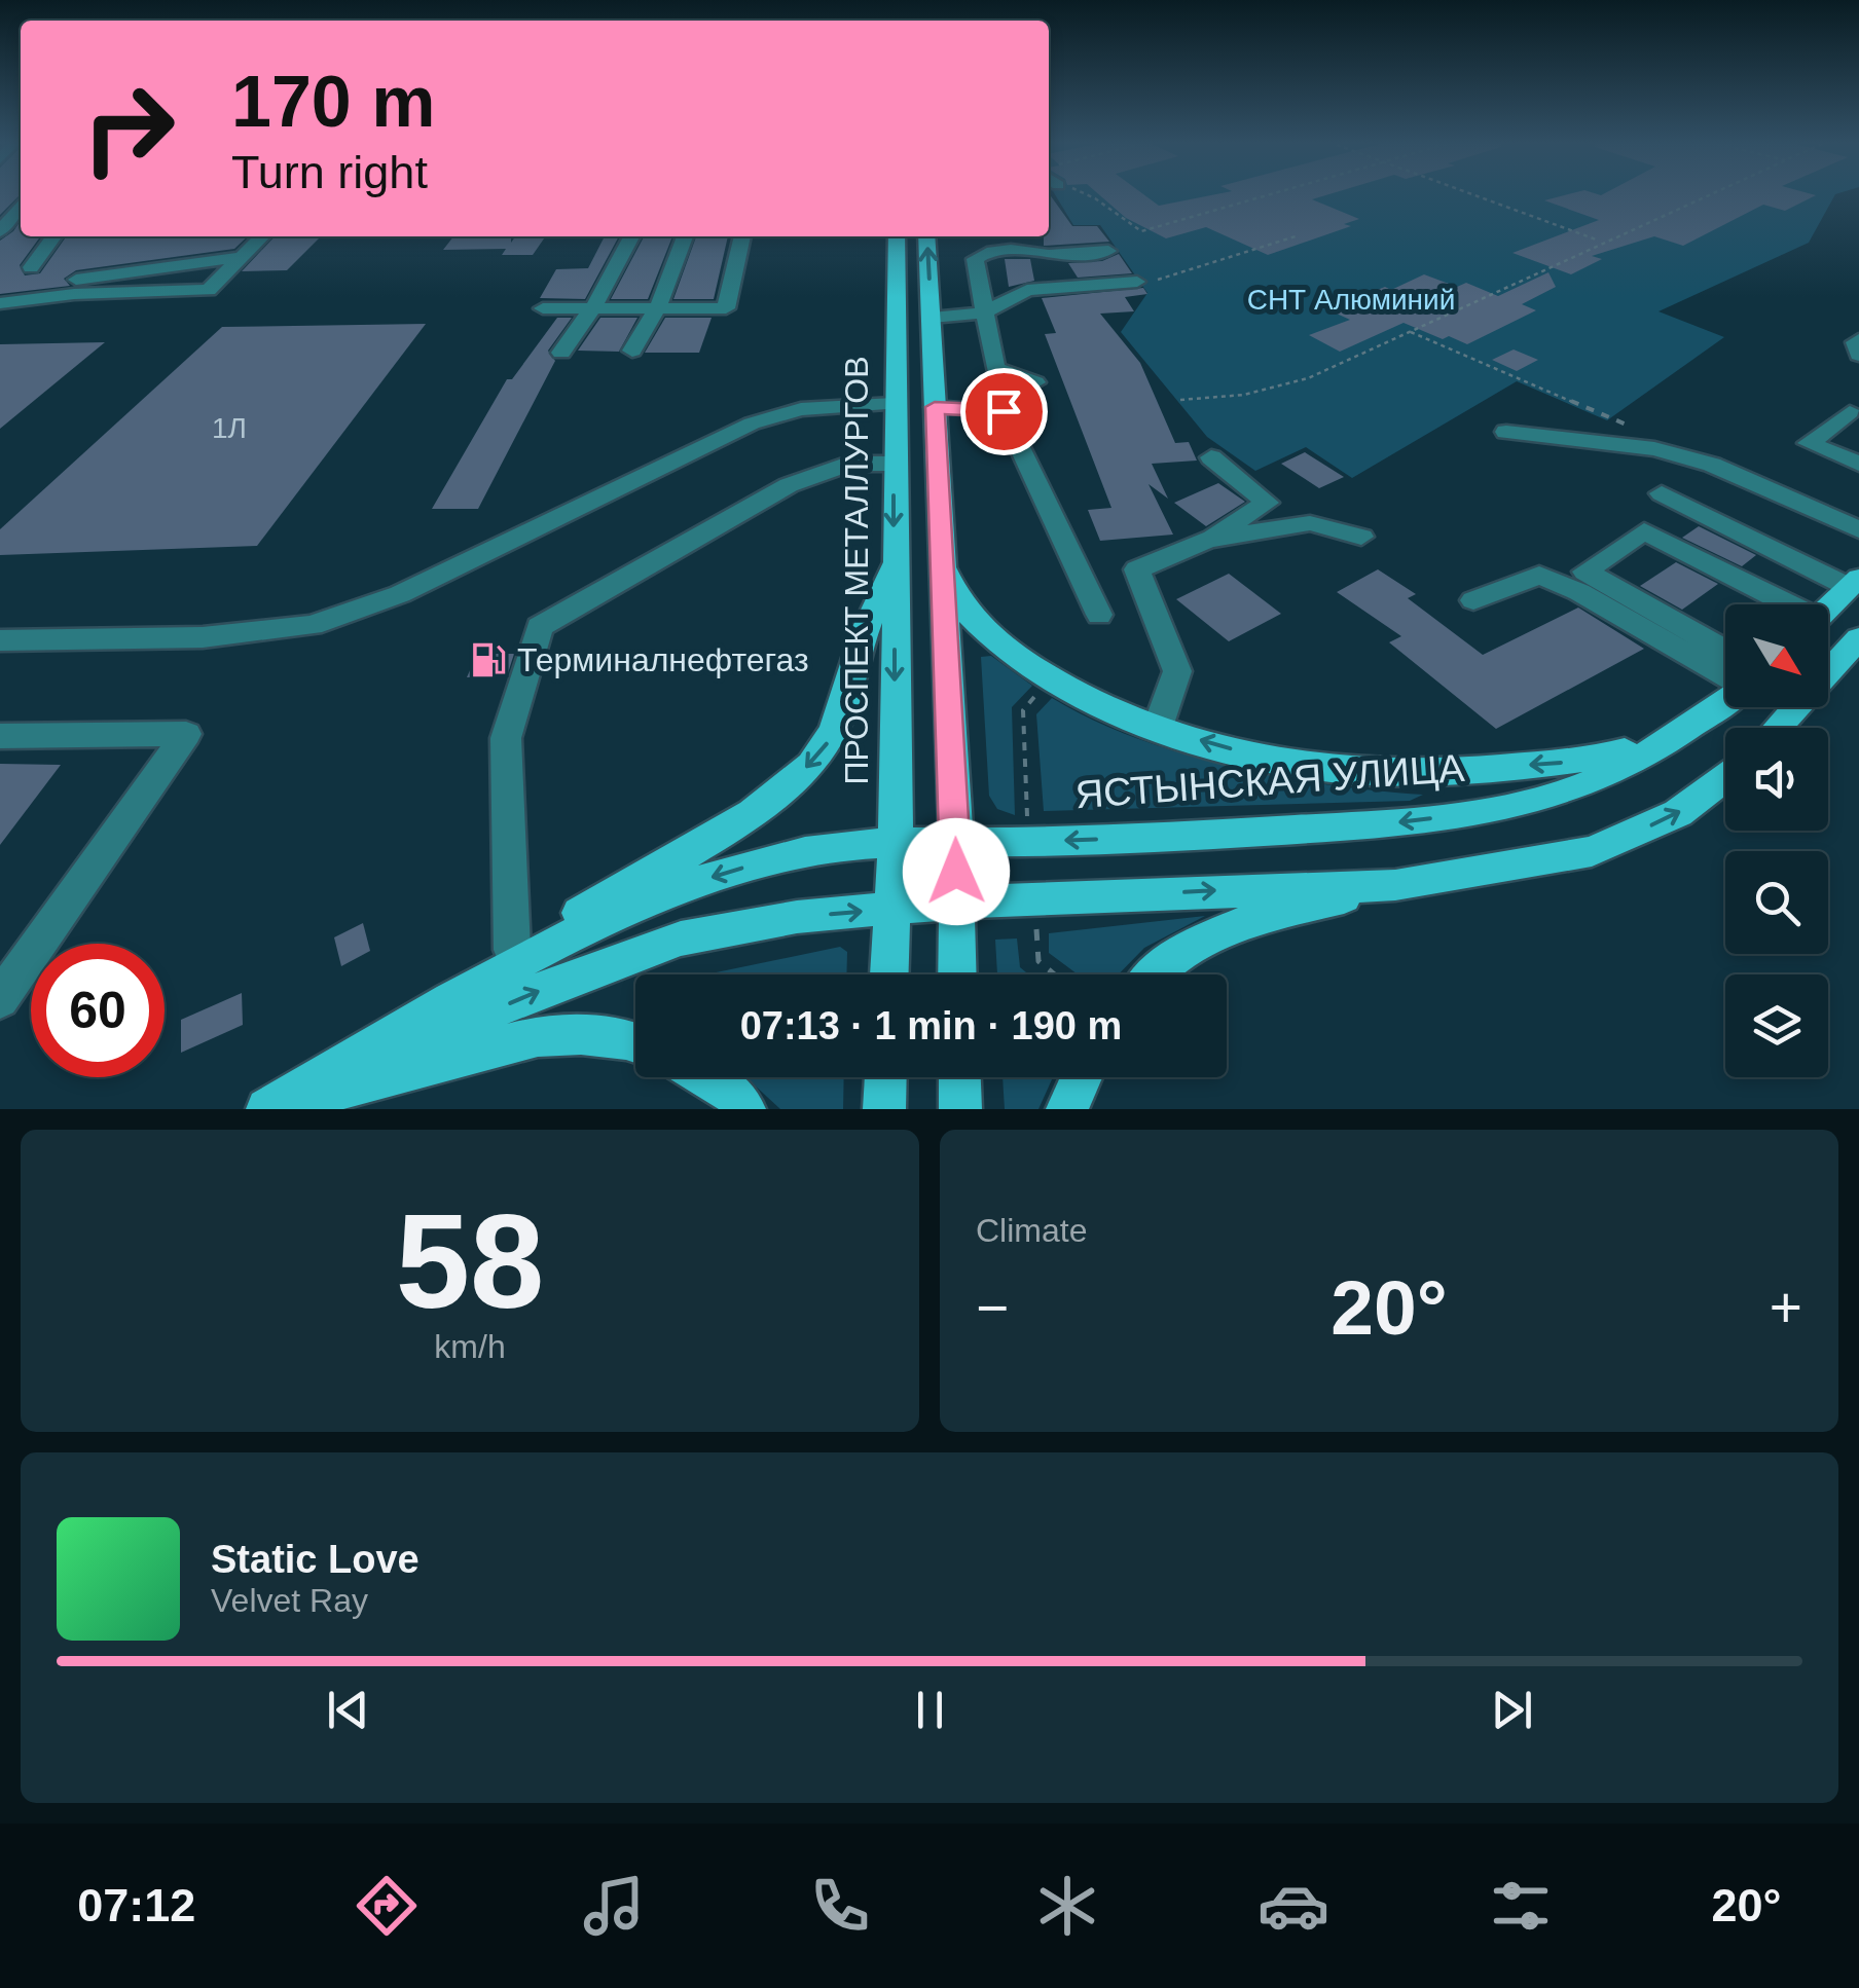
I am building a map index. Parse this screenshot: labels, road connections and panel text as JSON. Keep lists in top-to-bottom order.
{
  "streets": {
    "main road": ["ПРОСПЕКТ МЕТАЛЛУРГОВ", "ЯСТЫНСКАЯ УЛИЦА"]
  },
  "crossings": [
    ["ПРОСПЕКТ МЕТАЛЛУРГОВ", "ЯСТЫНСКАЯ УЛИЦА"]
  ],
  "parks": ["СНТ Алюминий"],
  "places": {
    "fuel station": ["Терминалнефтегаз"]
  },
  "house_numbers": ["1Л"],
  "north": "bottom right",
  "page": {
    "turn": ["170 m", "Turn right"],
    "limit": "60",
    "trip": "07:13 · 1 min · 190 m",
    "tile": [
      ["58", "km/h"],
      "Climate"
    ],
    "heat": ["−", "20°", "+"],
    "song": ["Static Love", "Velvet Ray"],
    "tabs": ["07:12", "20°"]
  }
}
